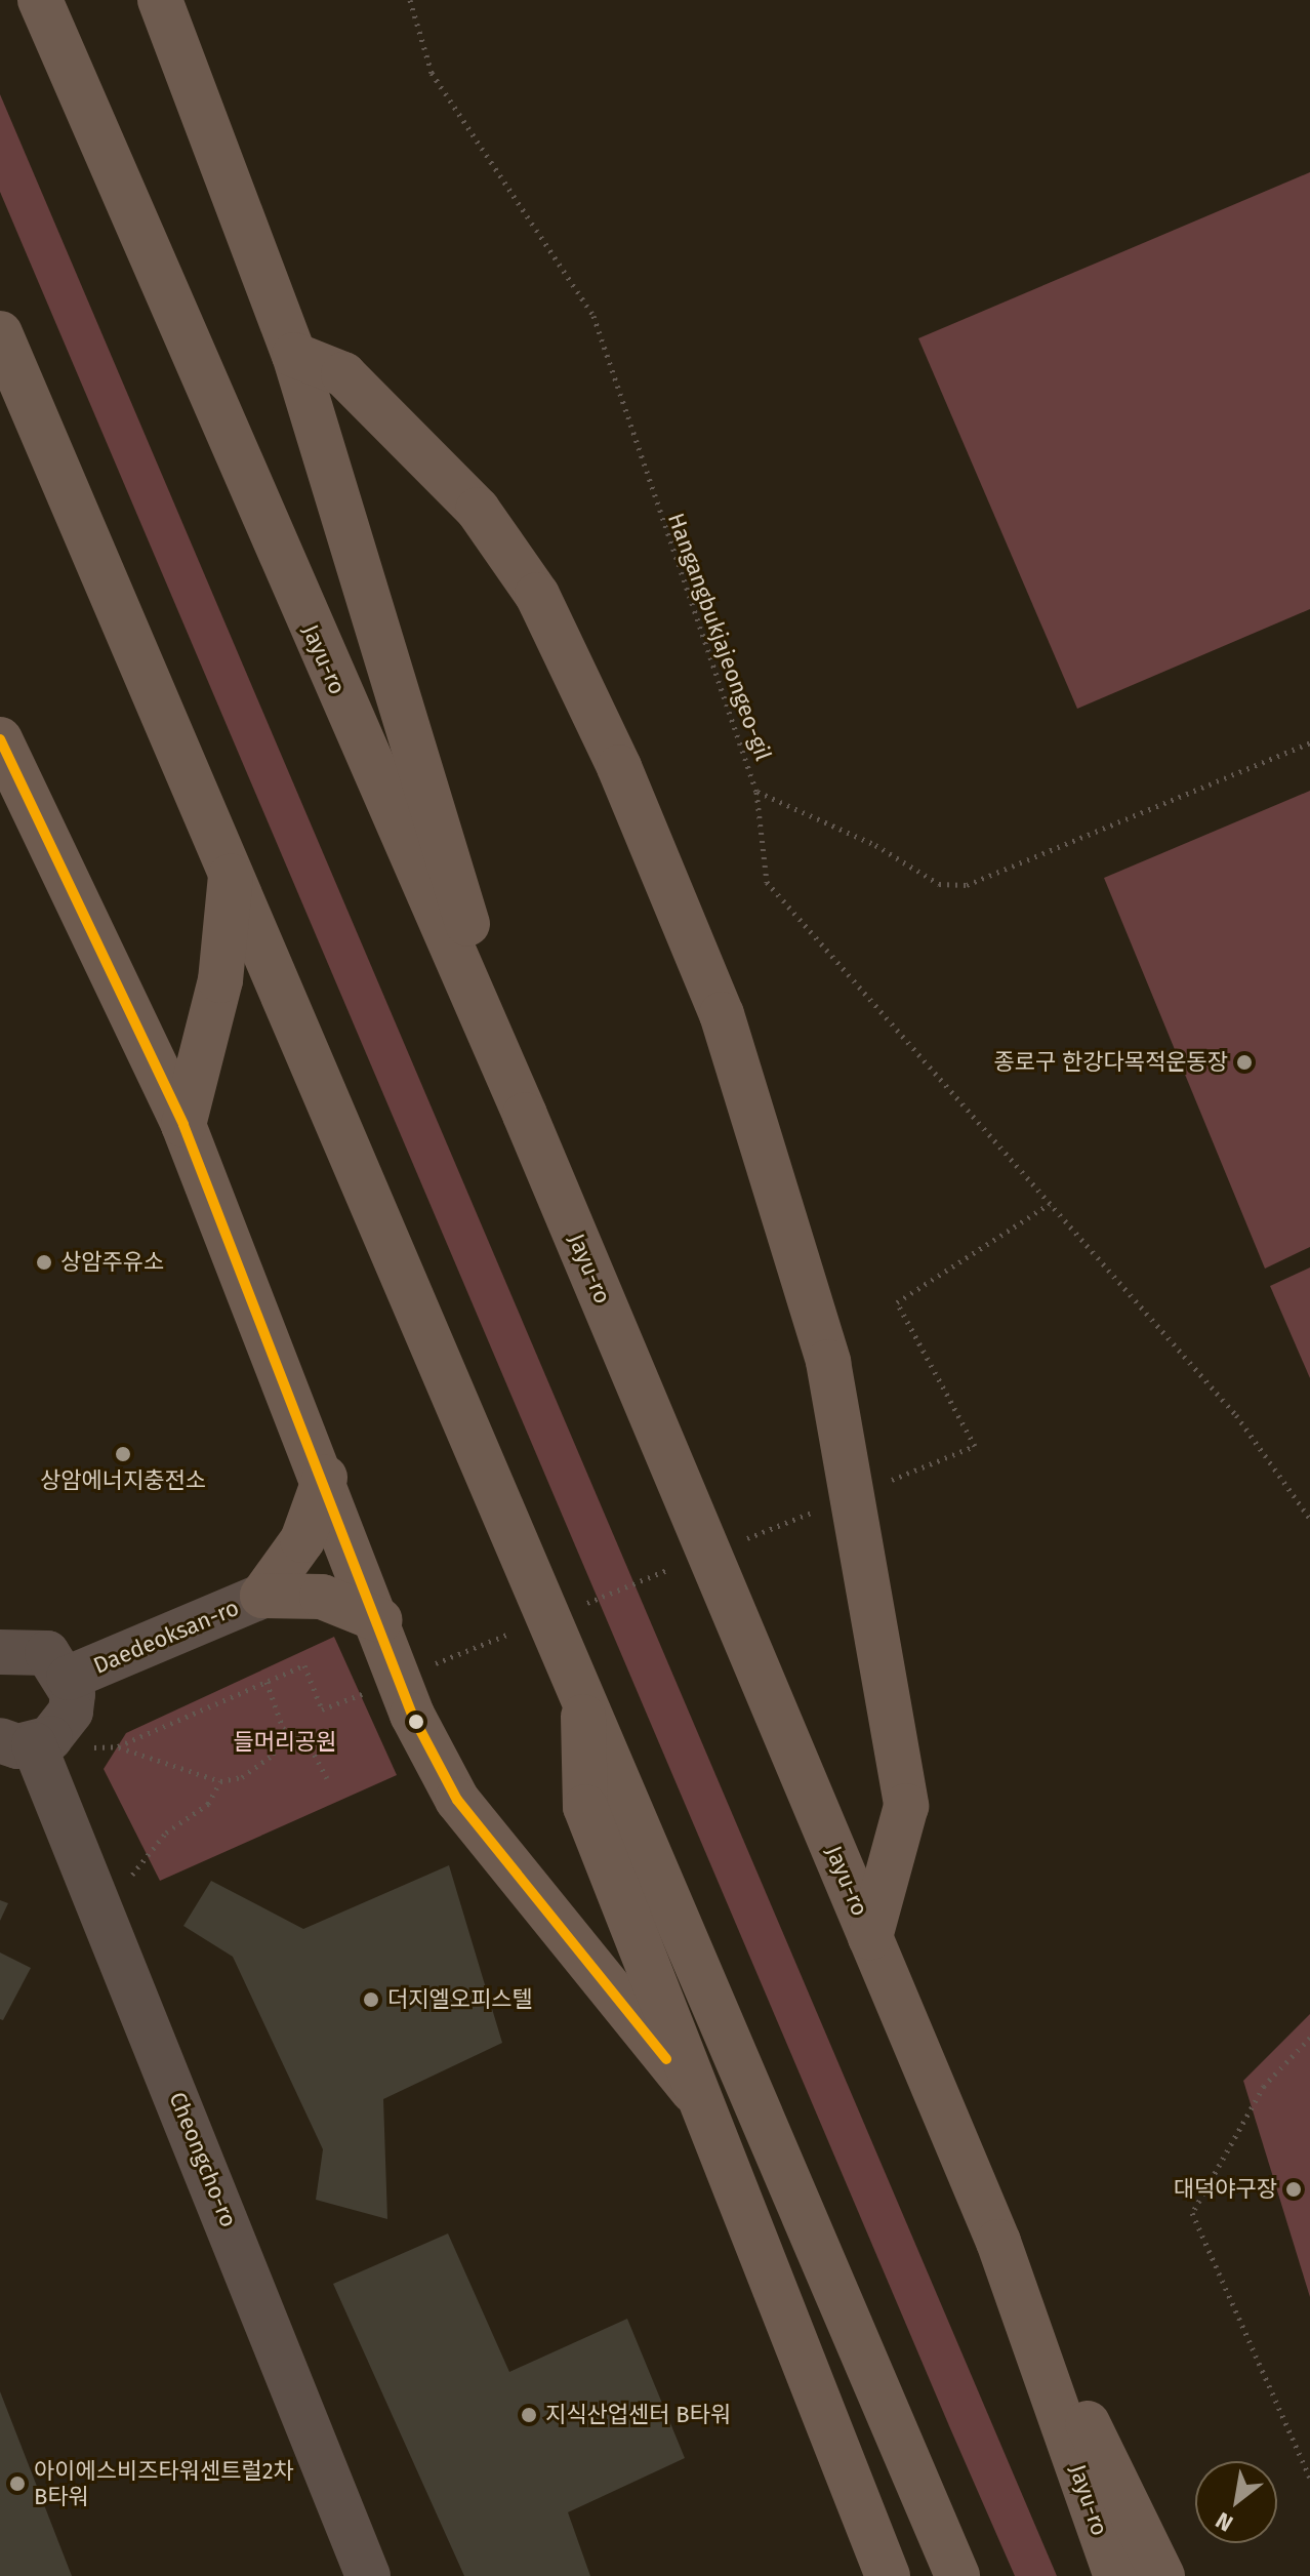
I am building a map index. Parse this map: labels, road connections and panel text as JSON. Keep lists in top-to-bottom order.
{
  "streets": {
    "highway": ["Jayu-ro"],
    "street": ["Daedeoksan-ro", "Cheongcho-ro"],
    "path": ["Hangangbukjajeongeo-gil"]
  },
  "parks": ["들머리공원"],
  "places": [
    "종로구 한강다목적운동장",
    "상암주유소",
    "상암에너지충전소",
    "더지엘오피스텔",
    "대덕야구장",
    "지식산업센터 B타워",
    "아이에스비즈타워센트럴2차 B타워"
  ],
  "north": "bottom left"
}
